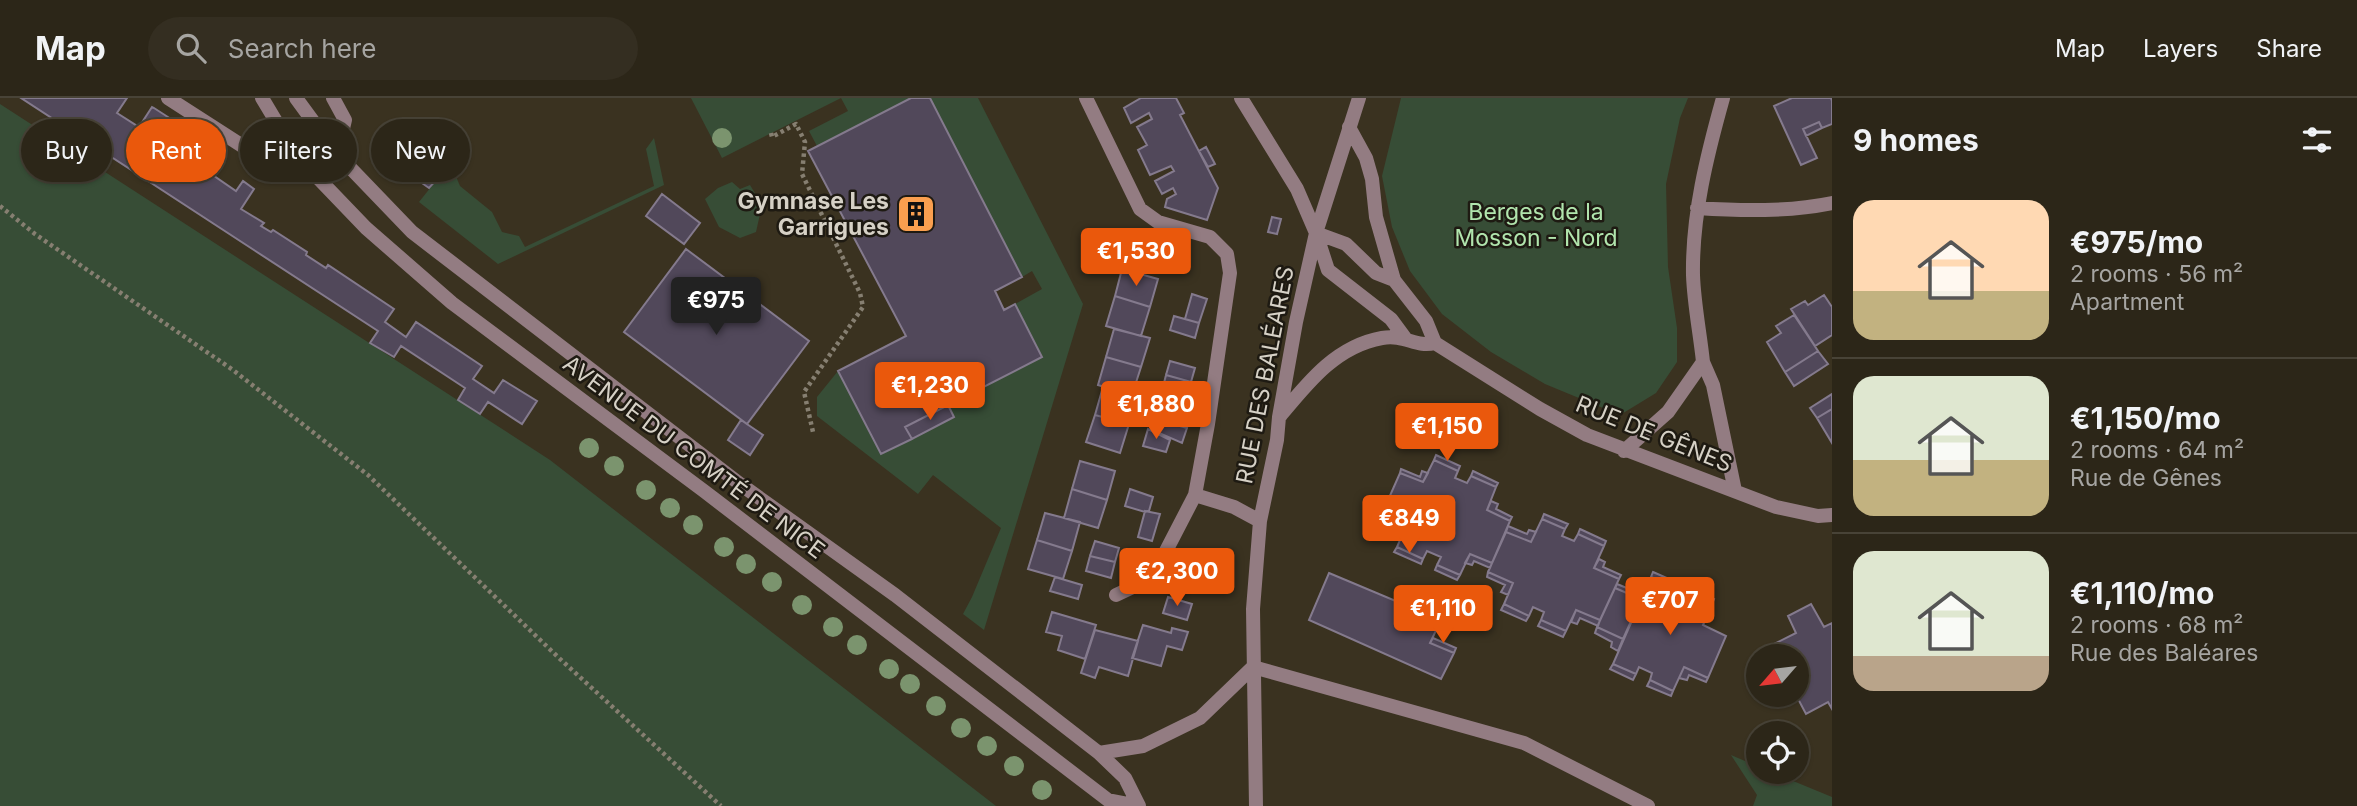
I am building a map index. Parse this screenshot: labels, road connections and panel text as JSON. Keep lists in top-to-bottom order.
{
  "streets": {
    "street": ["RUE DES BALÉARES", "RUE DE GÊNES", "AVENUE DU COMTÉ DE NICE"]
  },
  "crossings": [
    ["RUE DES BALÉARES", "RUE DE GÊNES"]
  ],
  "parks": ["Berges de la Mosson - Nord"],
  "places": {
    "building": ["Gymnase Les Garrigues"]
  },
  "north": "bottom left",
  "page": {
    "header": "Map",
    "search": "Search here",
    "nav": ["Map", "Layers", "Share"],
    "heading": "9 homes",
    "chip": [
      "Buy",
      "Rent",
      "Filters",
      "New"
    ],
    "list": [
      {
        "name": "€975/mo",
        "note": "2 rooms · 56 m² · Apartment"
      },
      {
        "name": "€1,150/mo",
        "note": "2 rooms · 64 m² · Rue de Gênes"
      },
      {
        "name": "€1,110/mo",
        "note": "2 rooms · 68 m² · Rue des Baléares"
      }
    ],
    "price": [
      "€1,530",
      "€975",
      "€1,230",
      "€1,880",
      "€1,150",
      "€849",
      "€2,300",
      "€707",
      "€1,110"
    ]
  }
}
